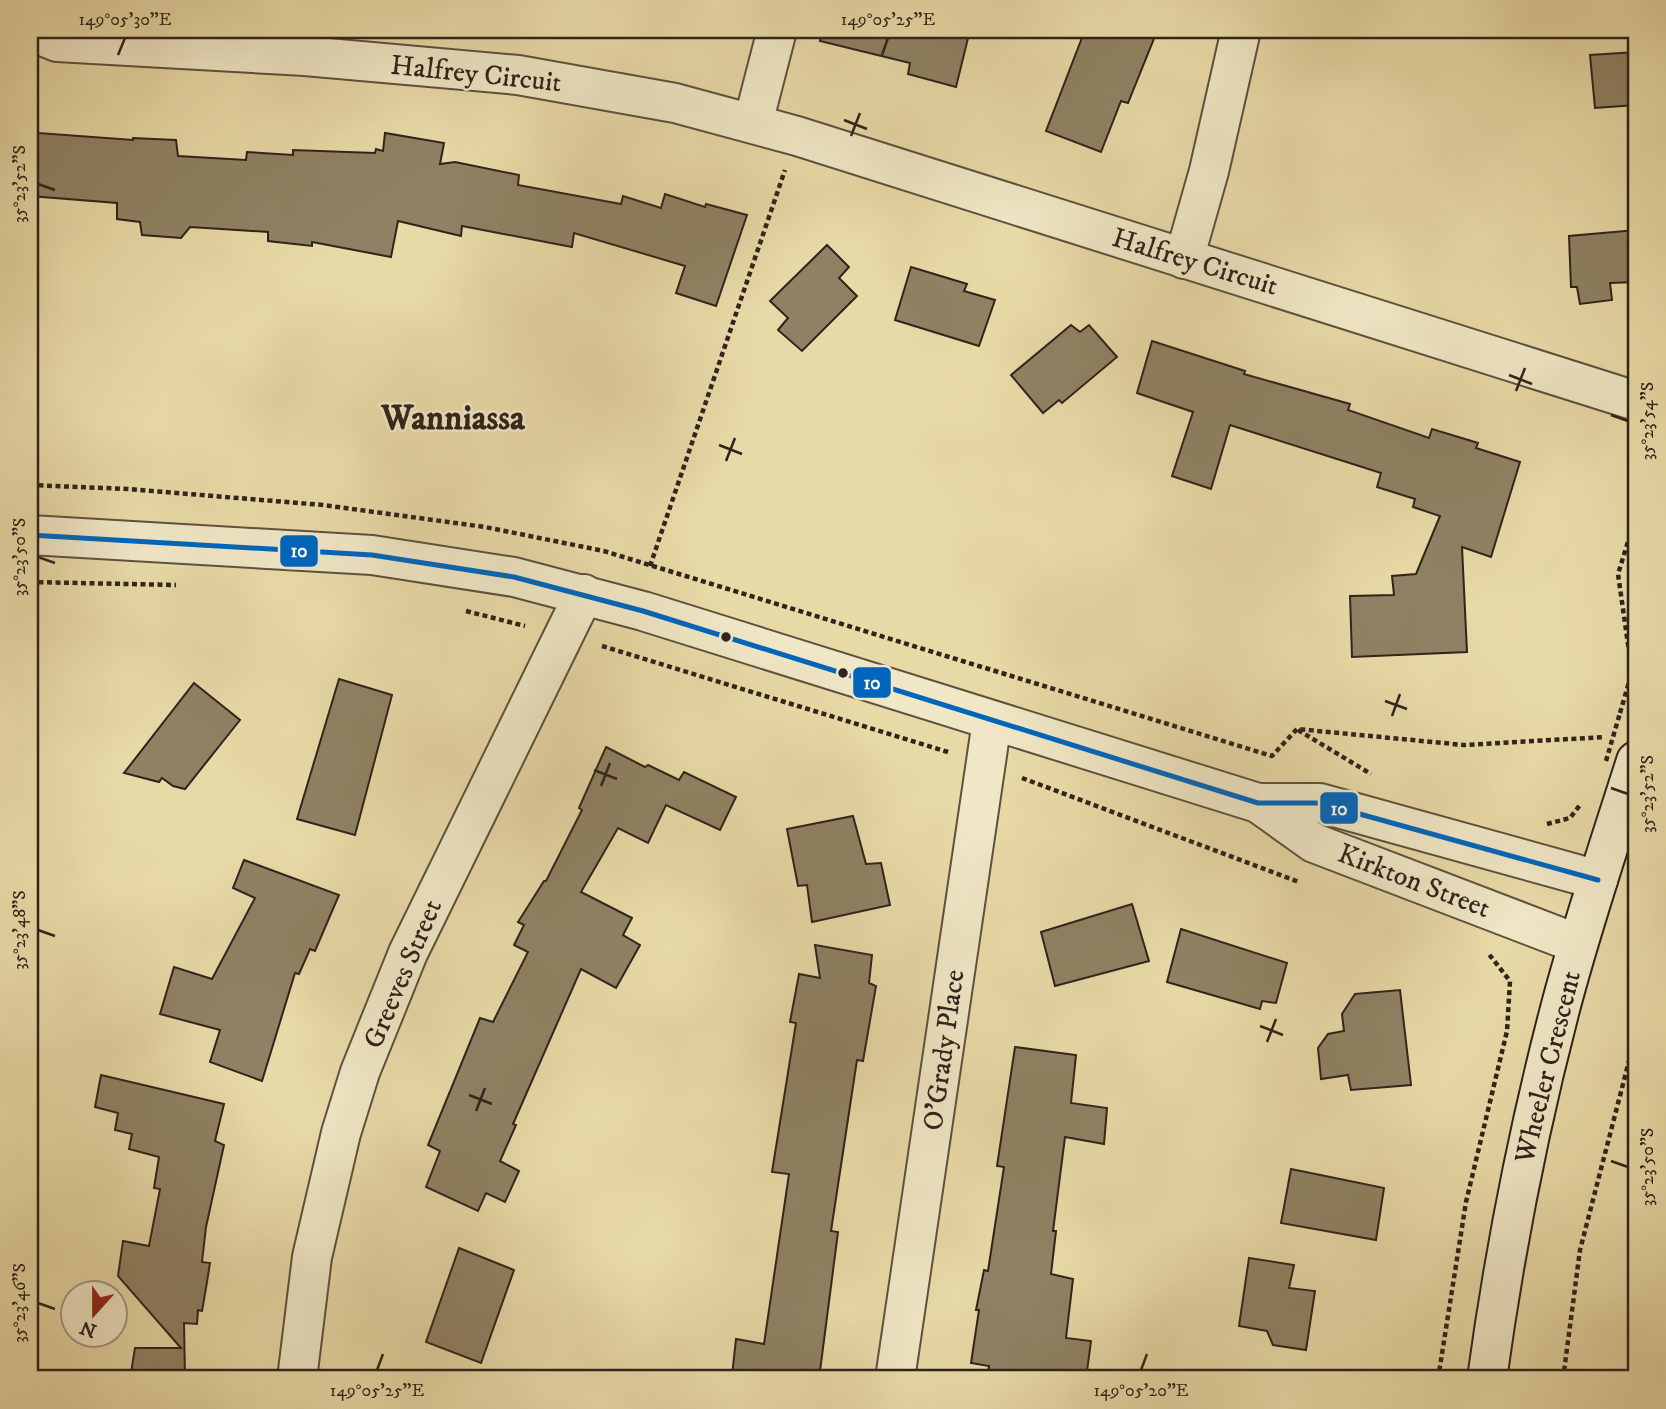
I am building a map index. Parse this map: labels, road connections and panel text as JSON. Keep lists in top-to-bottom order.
{
  "streets": {
    "street": [
      "Halfrey Circuit",
      "Kirkton Street",
      "Greeves Street",
      "O'Grady Place",
      "Wheeler Crescent"
    ]
  },
  "crossings": [
    ["Kirkton Street", "Greeves Street"],
    ["Kirkton Street", "O'Grady Place"],
    ["Kirkton Street", "Wheeler Crescent"]
  ],
  "districts": ["Wanniassa"],
  "lines": ["transit line 10"],
  "north": "bottom",
  "coordinates": [
    "149°05'30\"E",
    "149°05'25\"E",
    "35°23'52\"S",
    "35°23'54\"S",
    "35°23'50\"S",
    "35°23'48\"S",
    "35°23'46\"S",
    "149°05'20\"E"
  ]
}
